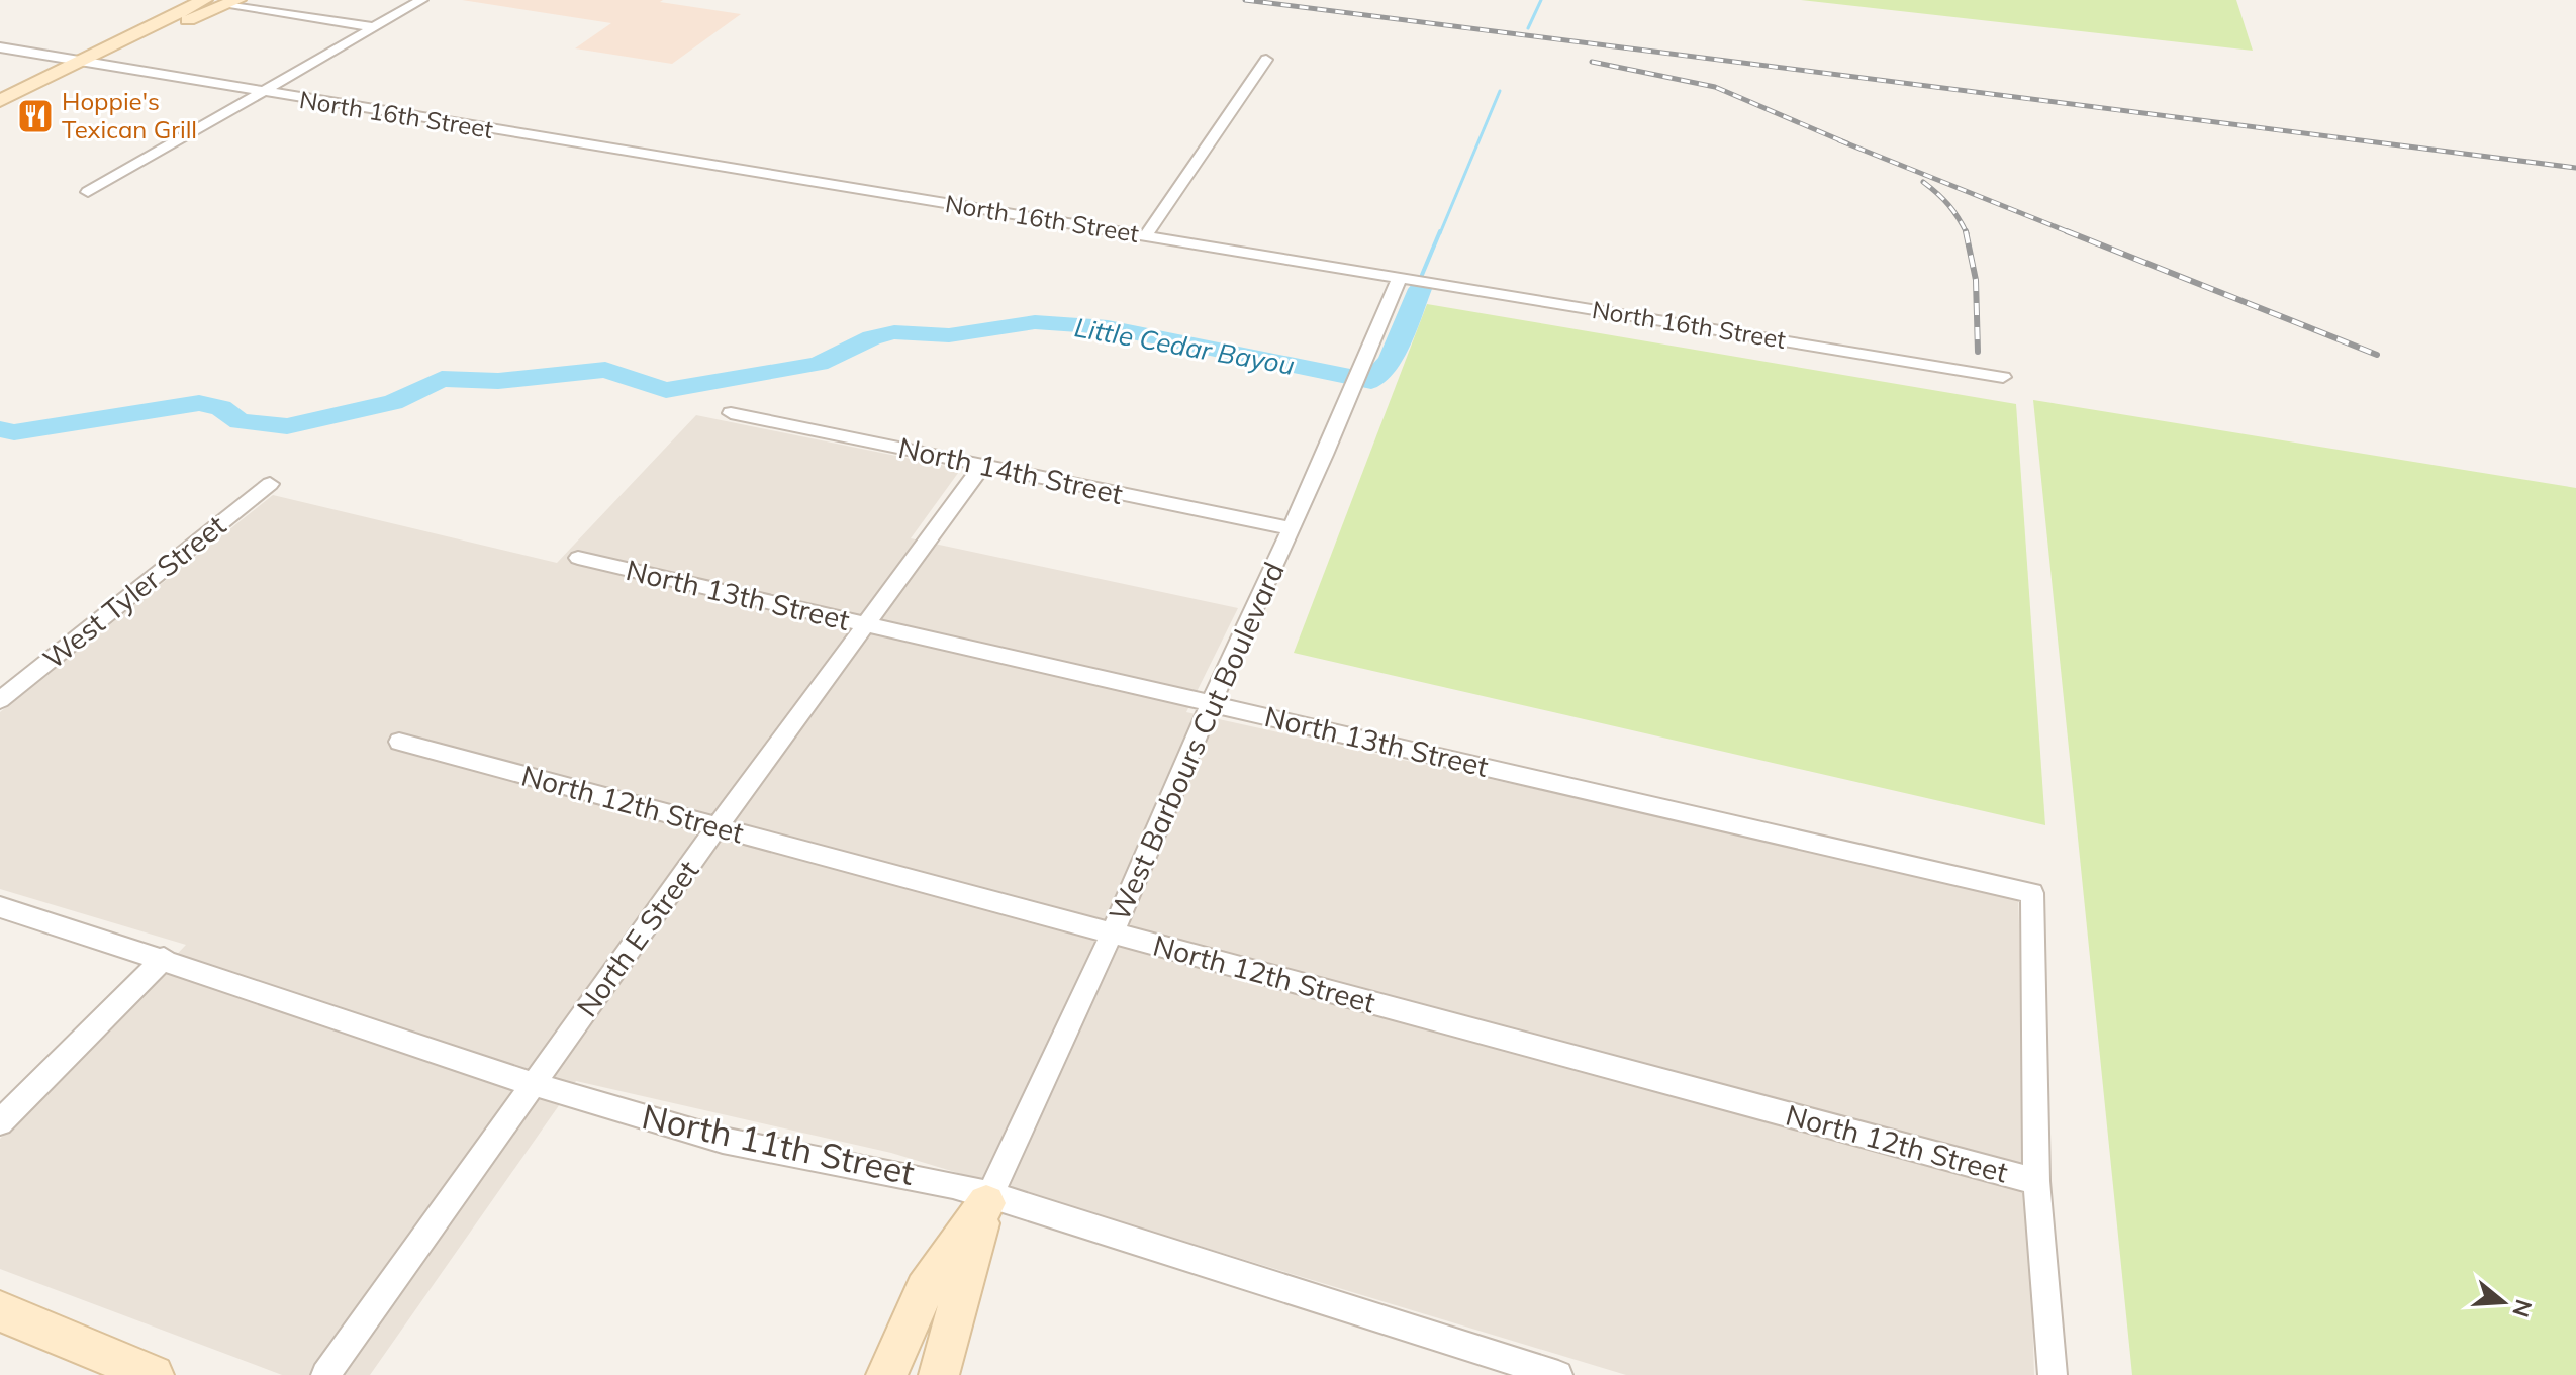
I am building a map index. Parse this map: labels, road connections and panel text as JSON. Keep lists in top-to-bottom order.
{
  "streets": {
    "main road": ["West Barbours Cut Boulevard"],
    "street": [
      "North 16th Street",
      "North 14th Street",
      "West Tyler Street",
      "North 13th Street",
      "North 12th Street",
      "North E Street",
      "North 11th Street"
    ]
  },
  "crossings": [
    ["North 16th Street", "West Barbours Cut Boulevard"],
    ["North 14th Street", "West Barbours Cut Boulevard"],
    ["North 14th Street", "North E Street"],
    ["North 13th Street", "West Barbours Cut Boulevard"],
    ["North 13th Street", "North 12th Street"],
    ["North 13th Street", "North E Street"],
    ["West Barbours Cut Boulevard", "North 12th Street"],
    ["West Barbours Cut Boulevard", "North 11th Street"],
    ["North 12th Street", "North E Street"],
    ["North E Street", "North 11th Street"]
  ],
  "water": ["Little Cedar Bayou"],
  "places": {
    "restaurant": ["Hoppie's Texican Grill"]
  },
  "north": "right"
}
